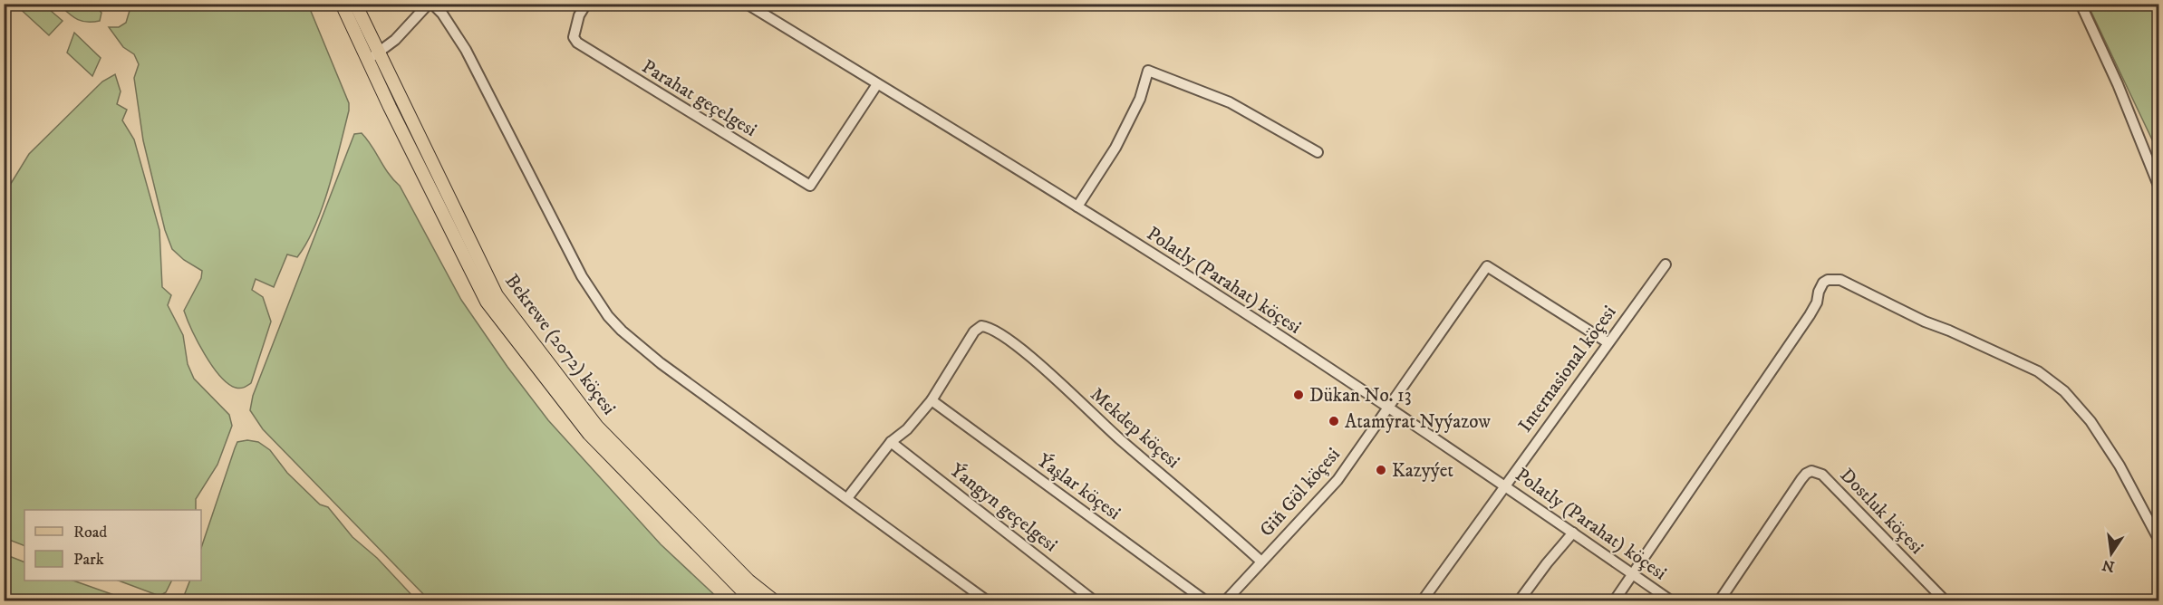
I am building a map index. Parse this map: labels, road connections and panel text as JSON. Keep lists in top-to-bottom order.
{
  "streets": {
    "main road": ["Bekrewe (2072) köçesi"],
    "street": [
      "Parahat geçelgesi",
      "Polatly (Parahat) köçesi",
      "Internasional köçesi",
      "Mekdep köçesi",
      "Ýaşlar köçesi",
      "Giň Göl köçesi",
      "Ýangyn geçelgesi",
      "Dostluk köçesi"
    ]
  },
  "crossings": [
    ["Parahat geçelgesi", "Polatly (Parahat) köçesi"],
    ["Polatly (Parahat) köçesi", "Internasional köçesi"],
    ["Polatly (Parahat) köçesi", "Giň Göl köçesi"],
    ["Internasional köçesi", "Giň Göl köçesi"],
    ["Mekdep köçesi", "Ýaşlar köçesi"],
    ["Mekdep köçesi", "Giň Göl köçesi"]
  ],
  "places": ["Dükan No. 13", "Atamyrat Nyýazow", "Kazyýet"],
  "legend": ["Road", "Park"],
  "north": "bottom"
}
